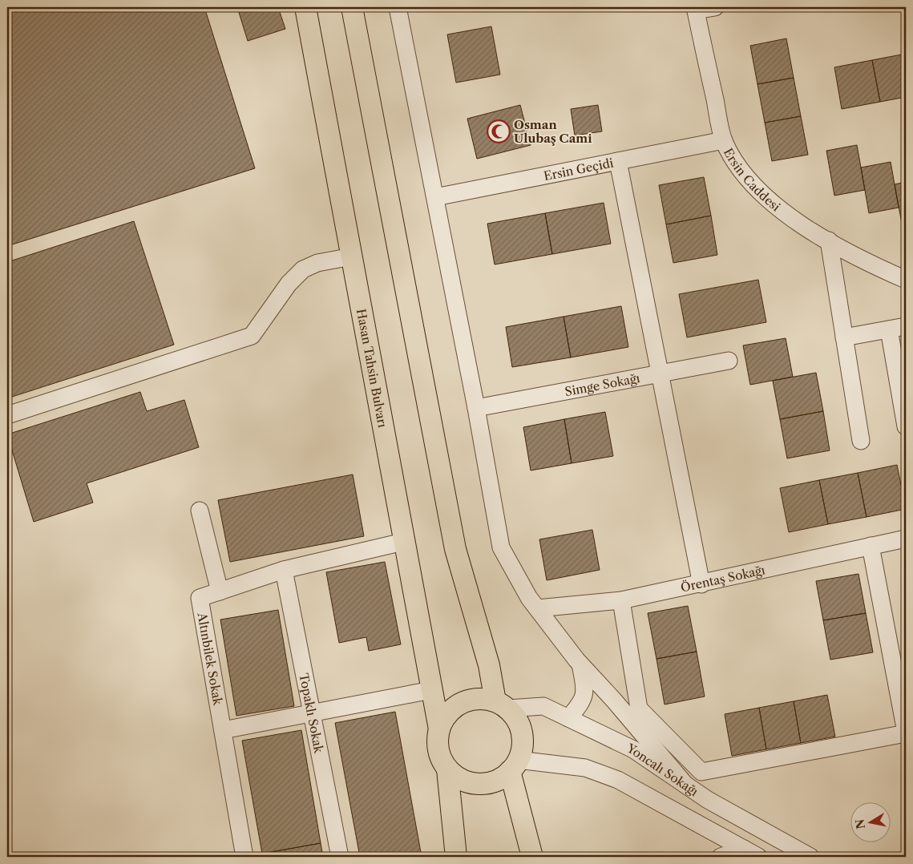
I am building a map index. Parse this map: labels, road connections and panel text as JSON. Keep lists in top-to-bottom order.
{
  "streets": {
    "main road": ["Hasan Tahsin Bulvarı"],
    "street": [
      "Ersin Geçidi",
      "Ersin Caddesi",
      "Simge Sokağı",
      "Örentaş Sokağı",
      "Altınbilek Sokak",
      "Topaklı Sokak",
      "Yoncalı Sokağı"
    ]
  },
  "crossings": [
    ["Ersin Geçidi", "Ersin Caddesi"],
    ["Hasan Tahsin Bulvarı", "Altınbilek Sokak"],
    ["Hasan Tahsin Bulvarı", "Yoncalı Sokağı"],
    ["Altınbilek Sokak", "Topaklı Sokak"]
  ],
  "places": {
    "mosque": ["Osman Ulubaş Cami"]
  },
  "north": "left"
}
